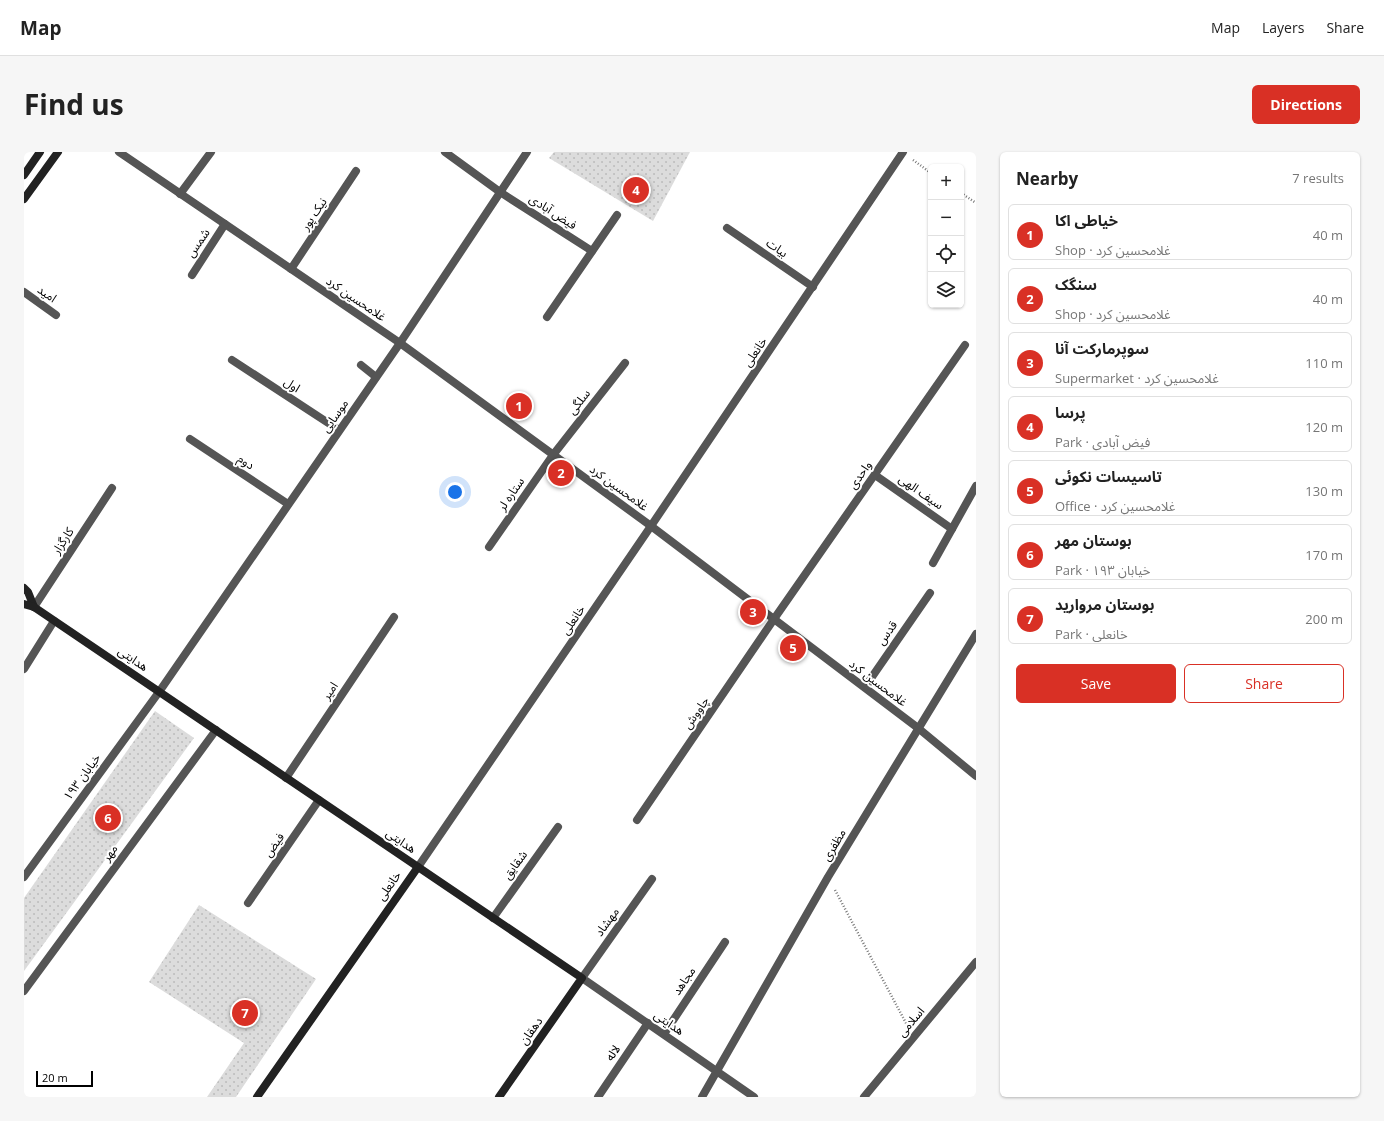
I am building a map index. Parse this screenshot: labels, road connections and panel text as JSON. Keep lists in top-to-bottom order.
{
  "streets": {
    "main road": ["خانعلی", "هدایتی", "دهقان"],
    "street": [
      "فیض آبادی",
      "نیک پور",
      "شمس",
      "بیات",
      "امید",
      "غلامحسین کرد",
      "اول",
      "سلگی",
      "موسایی",
      "دوم",
      "واحدی",
      "سیف الهی",
      "ستاره لر",
      "کارگزار",
      "قدس",
      "امیر",
      "چاووش",
      "خیابان ۱۹۳",
      "فیض",
      "مظفری",
      "مهر",
      "شقایق",
      "مهشاد",
      "مجاهد",
      "اسلامی",
      "لاله"
    ]
  },
  "crossings": [
    ["فیض آبادی", "موسایی"],
    ["نیک پور", "غلامحسین کرد"],
    ["شمس", "غلامحسین کرد"],
    ["بیات", "خانعلی"],
    ["غلامحسین کرد", "خانعلی"],
    ["غلامحسین کرد", "سلگی"],
    ["غلامحسین کرد", "موسایی"],
    ["غلامحسین کرد", "واحدی"],
    ["غلامحسین کرد", "ستاره لر"],
    ["غلامحسین کرد", "قدس"],
    ["غلامحسین کرد", "چاووش"],
    ["غلامحسین کرد", "مظفری"],
    ["خانعلی", "هدایتی"],
    ["اول", "موسایی"],
    ["سلگی", "ستاره لر"],
    ["موسایی", "دوم"],
    ["موسایی", "هدایتی"],
    ["موسایی", "خیابان ۱۹۳"],
    ["واحدی", "سیف الهی"],
    ["واحدی", "چاووش"],
    ["کارگزار", "هدایتی"],
    ["هدایتی", "امیر"],
    ["هدایتی", "خیابان ۱۹۳"],
    ["هدایتی", "فیض"],
    ["هدایتی", "مظفری"],
    ["هدایتی", "مهر"],
    ["هدایتی", "شقایق"],
    ["هدایتی", "مهشاد"],
    ["هدایتی", "مجاهد"],
    ["هدایتی", "دهقان"],
    ["هدایتی", "لاله"],
    ["مهشاد", "دهقان"]
  ],
  "scale_bar": "20 m",
  "page": {
    "header": "Map",
    "nav": ["Map", "Layers", "Share"],
    "title": "Find us",
    "buttons": [
      "Directions",
      ["Save", "Share"]
    ],
    "heading": ["Nearby", "7 results"],
    "map_buttons": ["+", "−"],
    "pins": [
      "4",
      "1",
      "2",
      "3",
      "5",
      "6",
      "7"
    ],
    "list": [
      {
        "mark": "1",
        "name": "خیاطی اکا",
        "note": "Shop · غلامحسین کرد",
        "value": "40 m"
      },
      {
        "mark": "2",
        "name": "سنگک",
        "note": "Shop · غلامحسین کرد",
        "value": "40 m"
      },
      {
        "mark": "3",
        "name": "سوپرمارکت آنا",
        "note": "Supermarket · غلامحسین کرد",
        "value": "110 m"
      },
      {
        "mark": "4",
        "name": "پرسا",
        "note": "Park · فیض آبادی",
        "value": "120 m"
      },
      {
        "mark": "5",
        "name": "تاسیسات نکوئی",
        "note": "Office · غلامحسین کرد",
        "value": "130 m"
      },
      {
        "mark": "6",
        "name": "بوستان مهر",
        "note": "Park · خیابان ۱۹۳",
        "value": "170 m"
      },
      {
        "mark": "7",
        "name": "بوستان مروارید",
        "note": "Park · خانعلی",
        "value": "200 m"
      }
    ],
    "scale": "20 m"
  }
}
